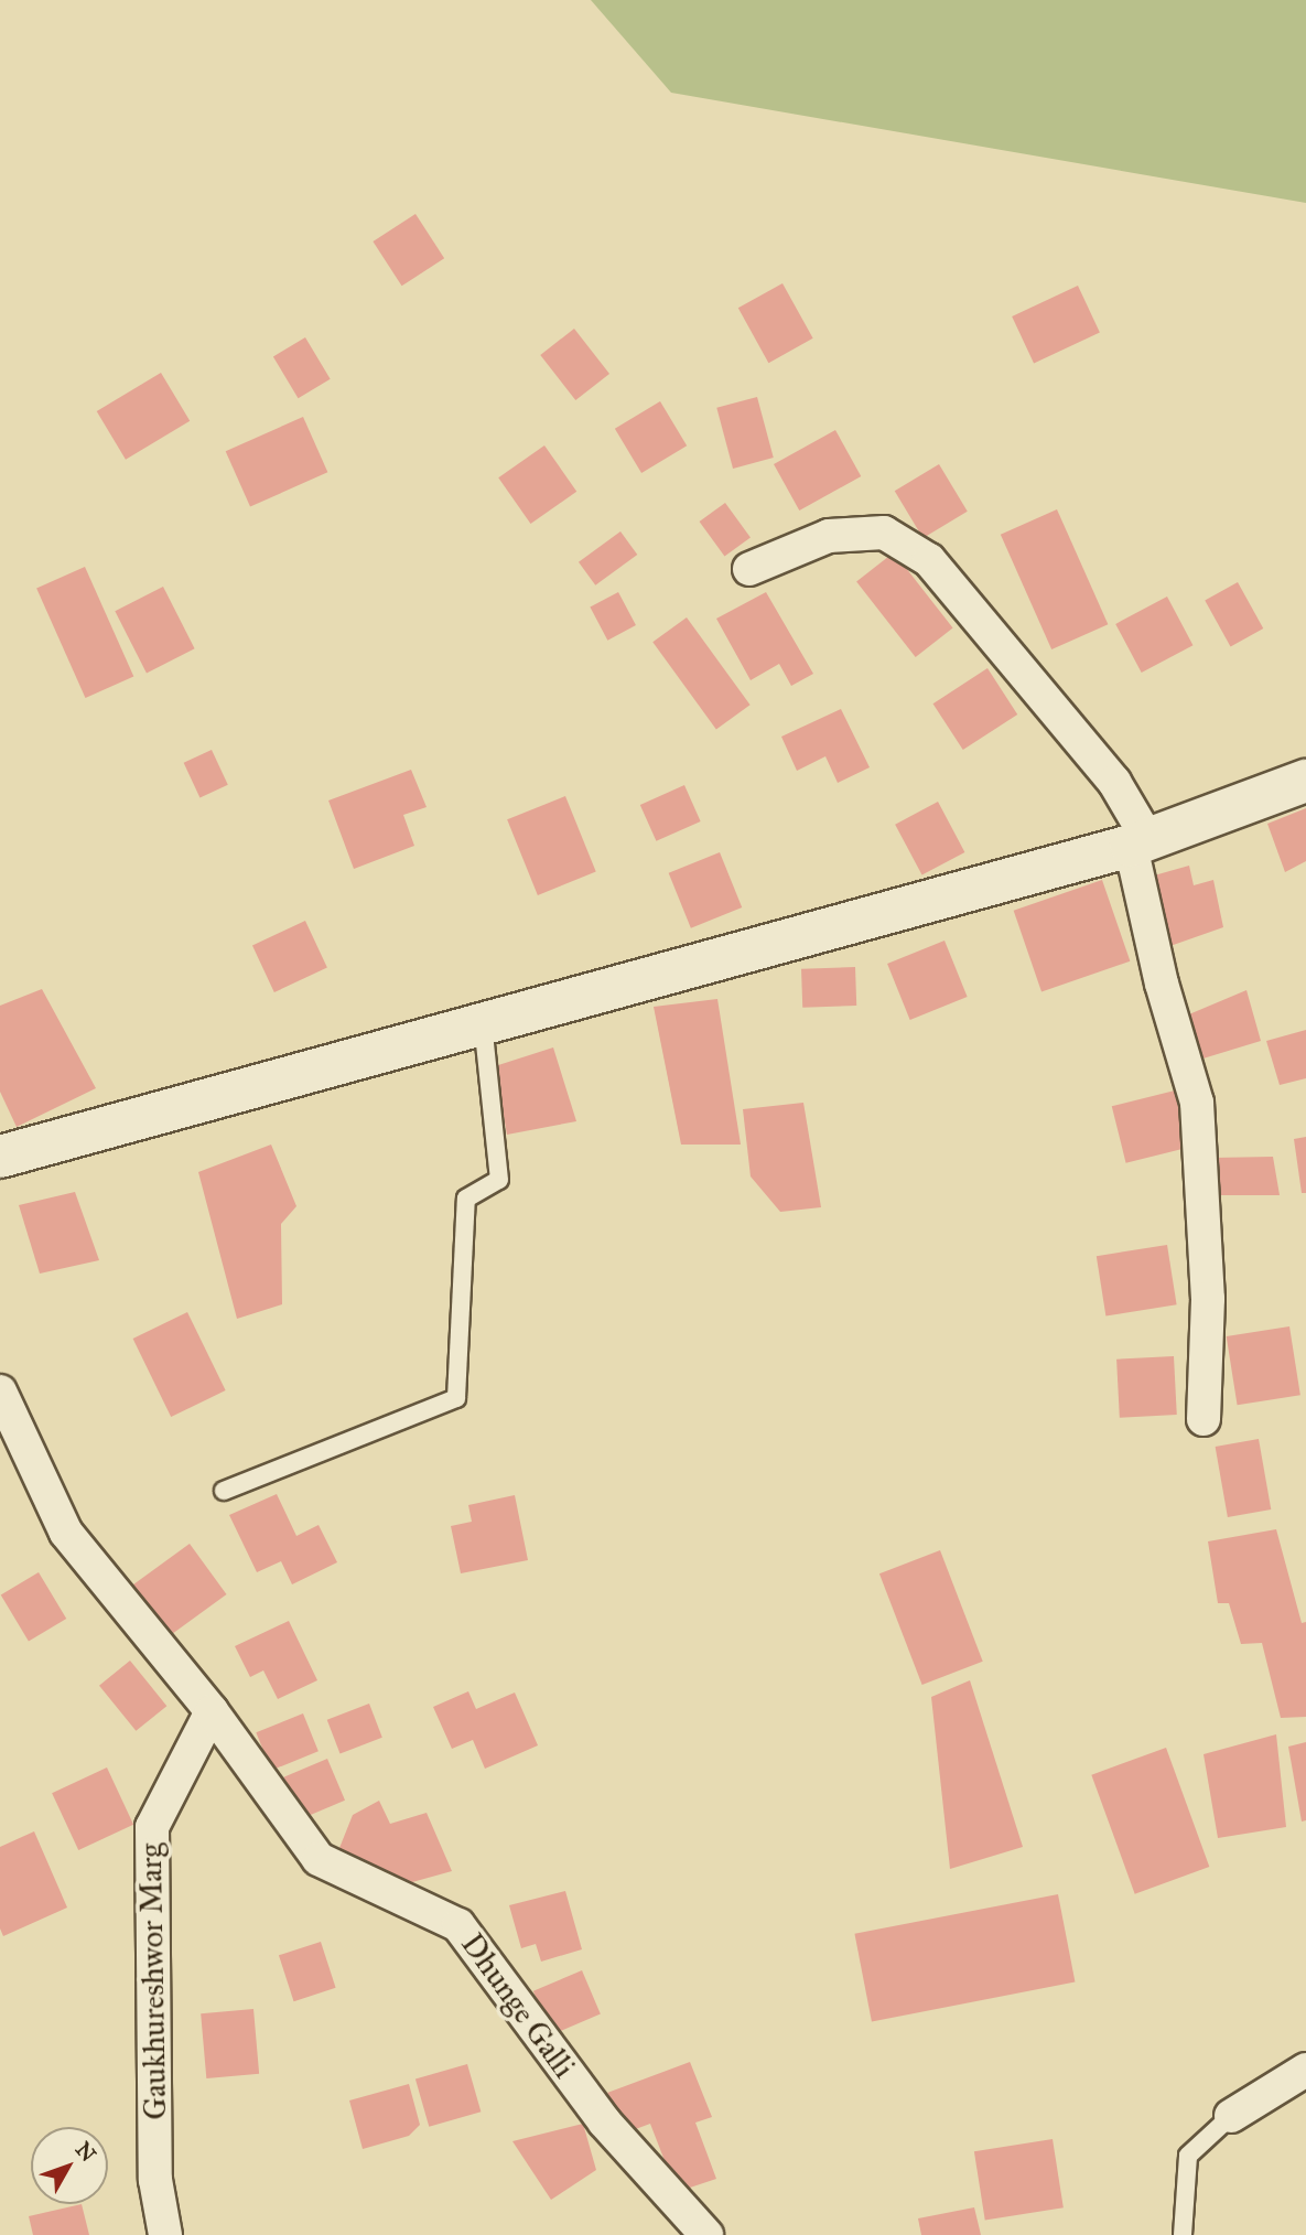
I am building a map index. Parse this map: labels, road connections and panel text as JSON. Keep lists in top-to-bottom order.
{
  "streets": {
    "street": ["Gaukhureshwor Marg", "Dhunge Galli"]
  },
  "crossings": [
    ["Gaukhureshwor Marg", "Dhunge Galli"]
  ],
  "north": "top right"
}
